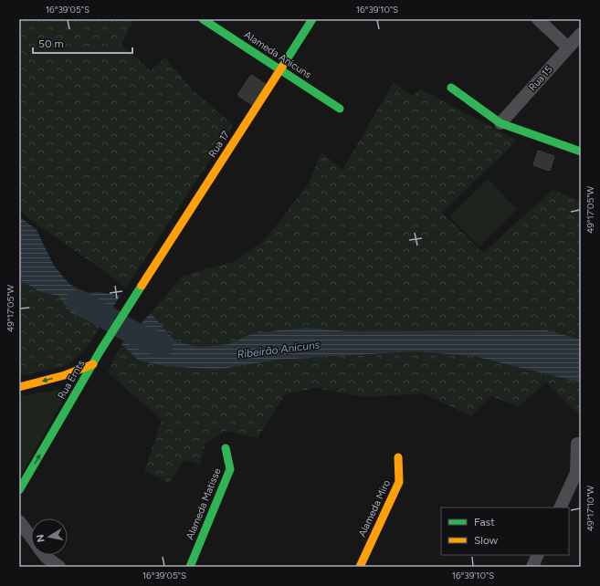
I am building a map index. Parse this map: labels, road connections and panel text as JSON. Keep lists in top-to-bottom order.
{
  "streets": {
    "street": [
      "Alameda Anicuns",
      "Rua 15",
      "Rua 17",
      "Rua Ernts",
      "Alameda Matisse",
      "Alameda Miro"
    ]
  },
  "crossings": [
    ["Alameda Anicuns", "Rua 17"],
    ["Rua 17", "Rua Ernts"]
  ],
  "one_way": ["Rua Ernts"],
  "water": ["Ribeirão Anicuns"],
  "legend": ["Fast", "Slow"],
  "scale_bar": "50 m",
  "north": "left",
  "coordinates": [
    "16°39'05\"S",
    "16°39'10\"S",
    "49°17'05\"W",
    "49°17'10\"W"
  ]
}
